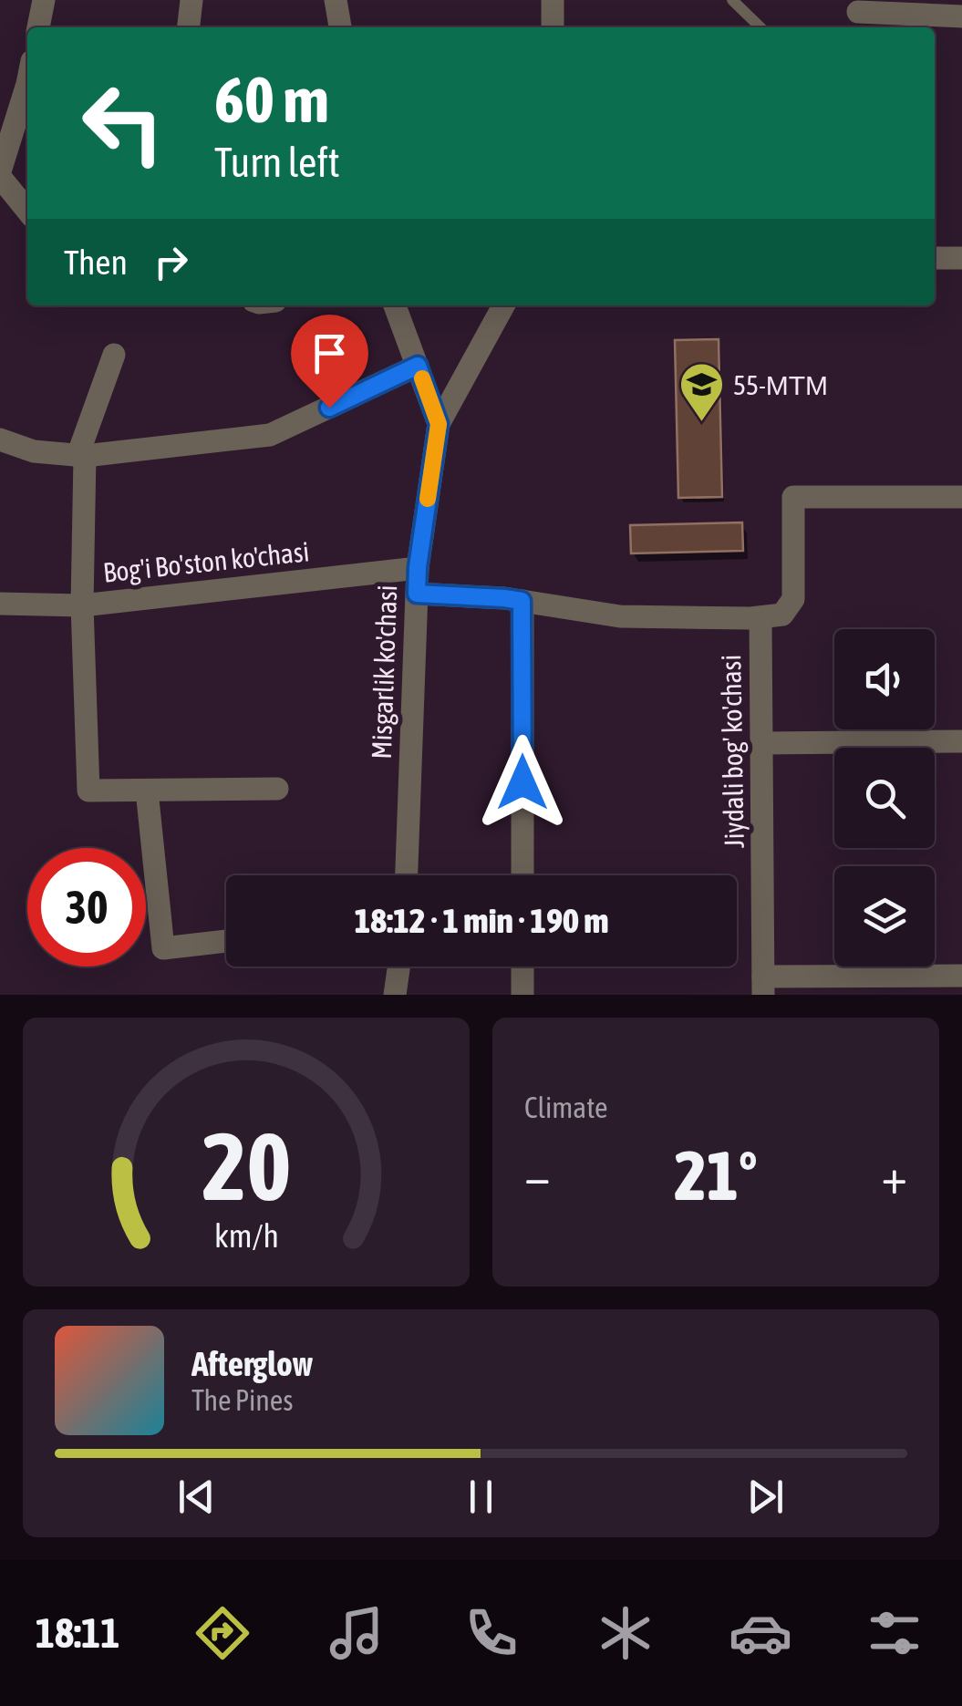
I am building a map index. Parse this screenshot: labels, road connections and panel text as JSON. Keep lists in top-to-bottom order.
{
  "streets": {
    "street": ["Bog'i Bo'ston ko'chasi", "Misgarlik ko'chasi", "Jiydali bog' ko'chasi"]
  },
  "crossings": [
    ["Bog'i Bo'ston ko'chasi", "Misgarlik ko'chasi"]
  ],
  "places": {
    "school or university": ["55-МТМ"]
  },
  "page": {
    "turn": ["60 m", "Turn left"],
    "then": "Then",
    "limit": "30",
    "trip": "18:12 · 1 min · 190 m",
    "tile": "Climate",
    "heat": ["−", "21°", "+"],
    "song": ["Afterglow", "The Pines"],
    "tabs": "18:11",
    "gauge": ["20", "km/h"]
  }
}
